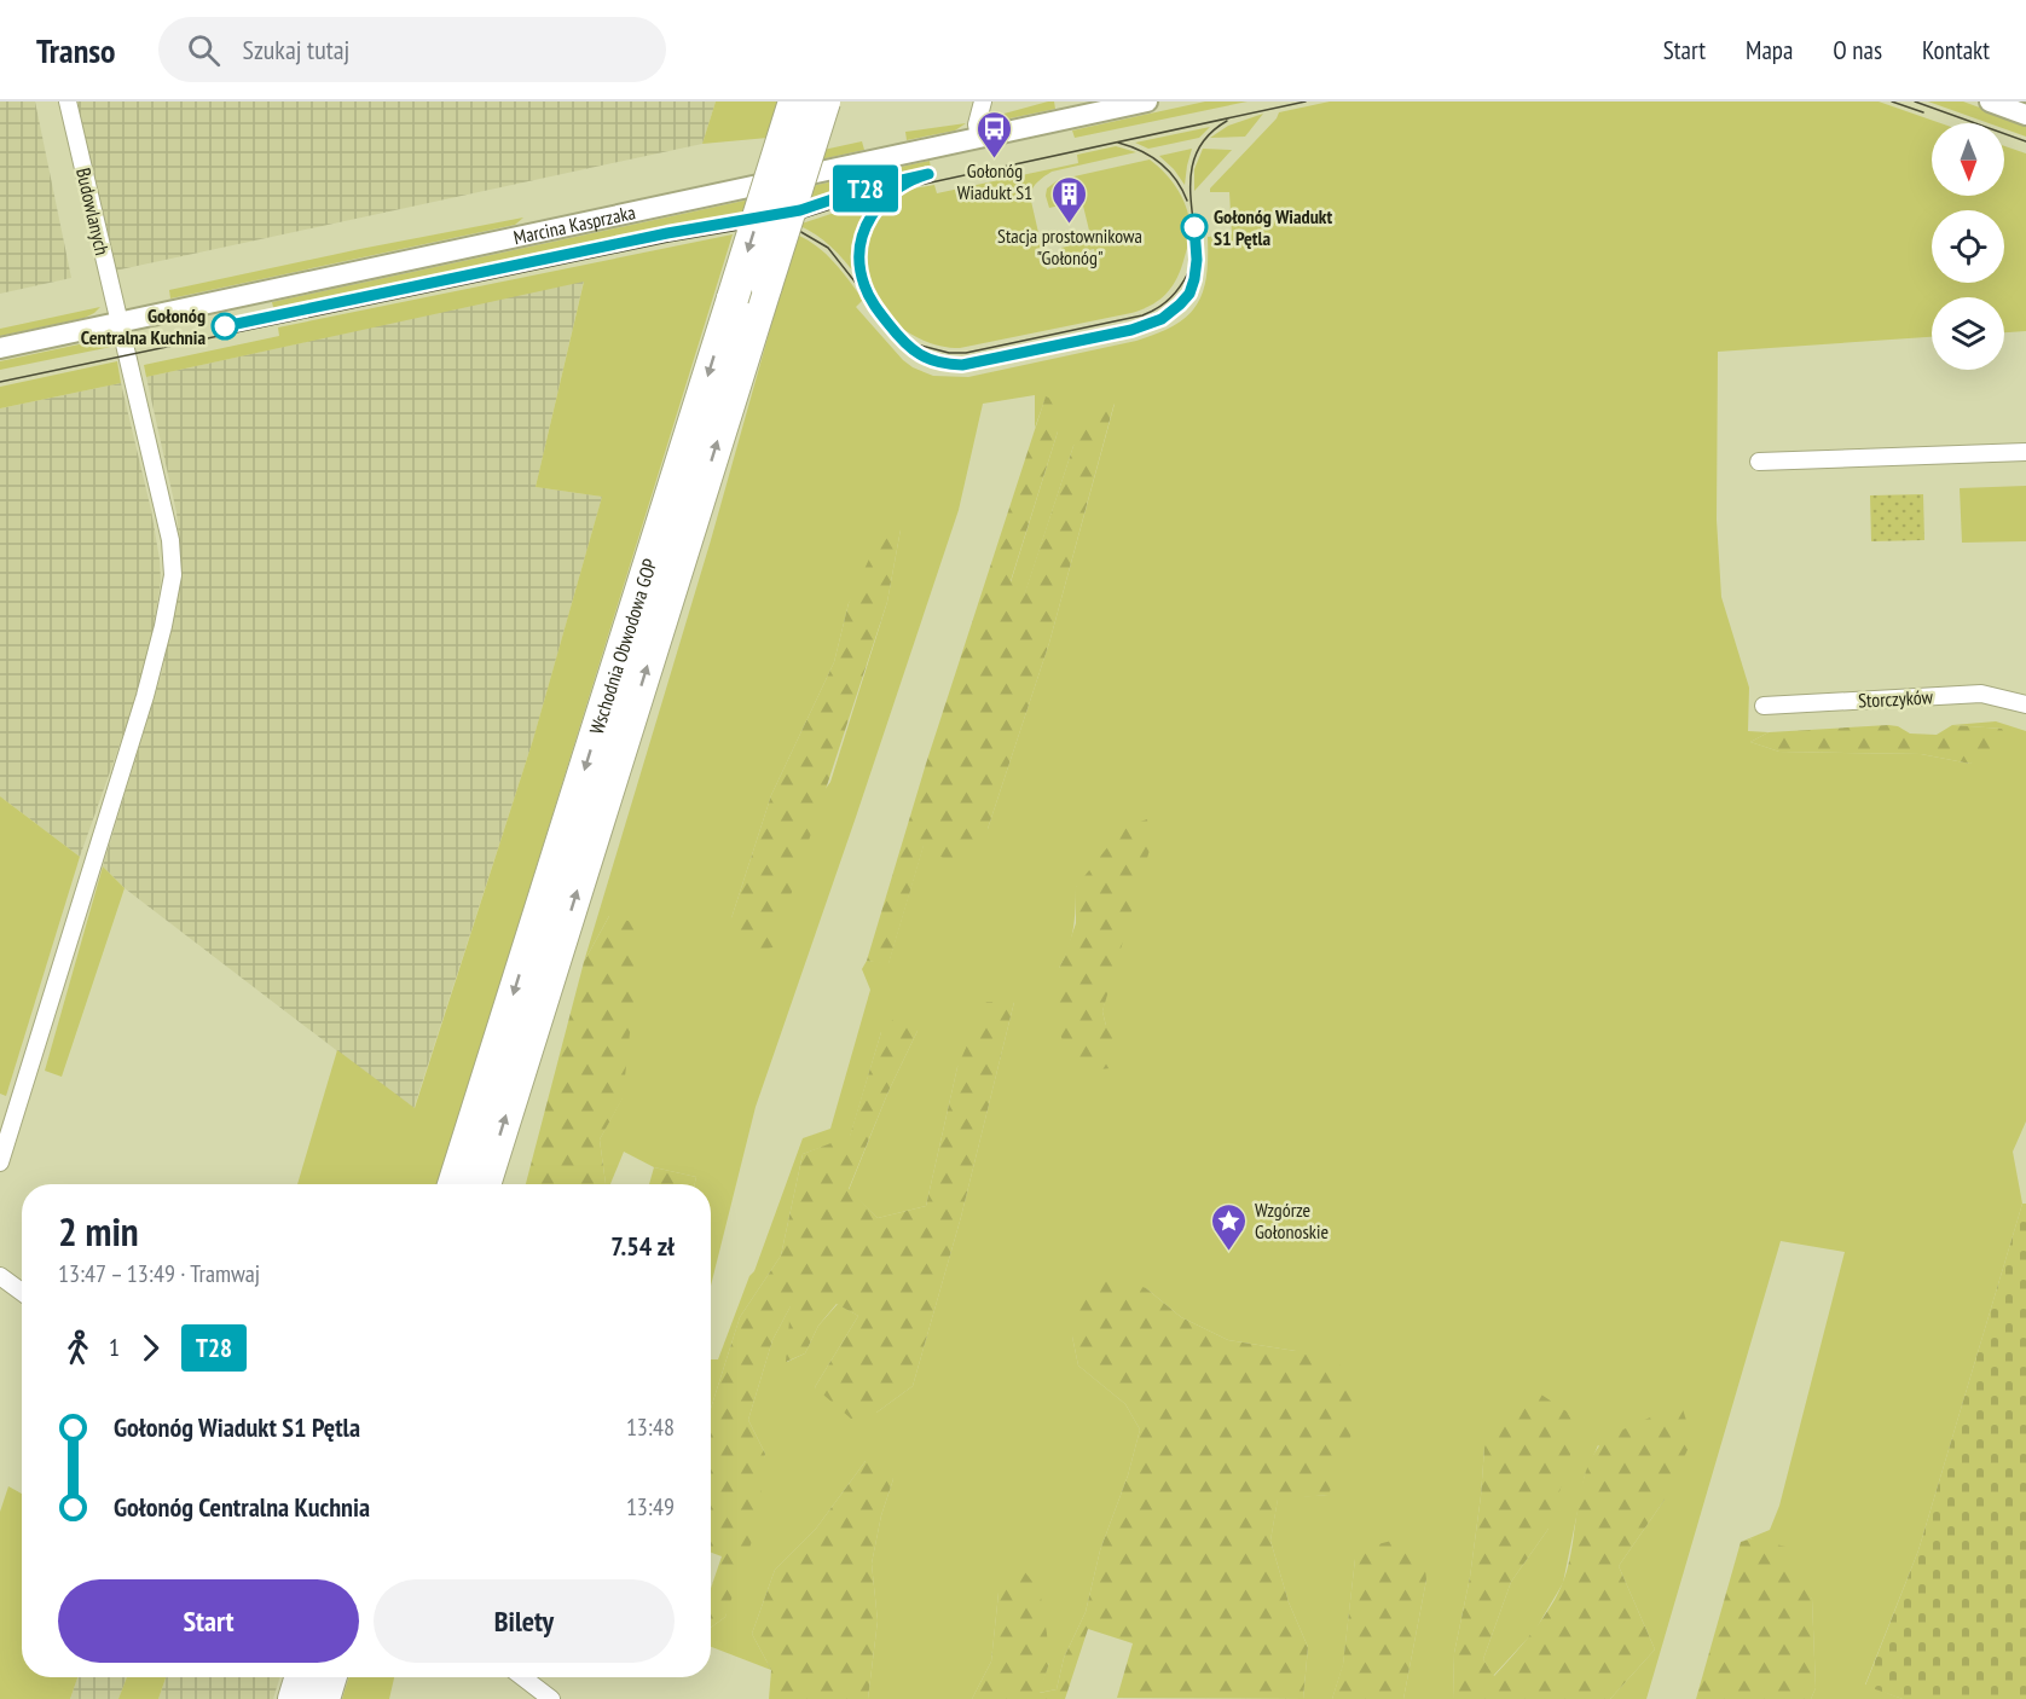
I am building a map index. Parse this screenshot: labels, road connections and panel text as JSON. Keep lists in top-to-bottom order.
{
  "streets": {
    "highway": ["Wschodnia Obwodowa GOP"],
    "street": ["Budowlanych", "Marcina Kasprzaka", "Storczyków"]
  },
  "crossings": [
    ["Budowlanych", "Marcina Kasprzaka"]
  ],
  "places": {
    "bus stop": ["Gołonóg Wiadukt S1"],
    "building": ["Stacja prostownikowa \"Gołonóg\""],
    "other": ["Gołonóg Wiadukt S1 Pętla", "Gołonóg Centralna Kuchnia"],
    "place": ["Wzgórze Gołonoskie"]
  },
  "lines": ["tram line T28"],
  "north": "bottom",
  "page": {
    "header": "Transo",
    "search": "Szukaj tutaj",
    "nav": [
      "Start",
      "Mapa",
      "O nas",
      "Kontakt"
    ],
    "on_map": "T28",
    "heading": ["2 min", "13:47 – 13:49 · Tramwaj", "7.54 zł"],
    "legs": ["1", "T28"],
    "list": [
      {
        "name": "Gołonóg Wiadukt S1 Pętla",
        "value": "13:48"
      },
      {
        "name": "Gołonóg Centralna Kuchnia",
        "value": "13:49"
      }
    ],
    "buttons": ["Start", "Bilety"]
  }
}
